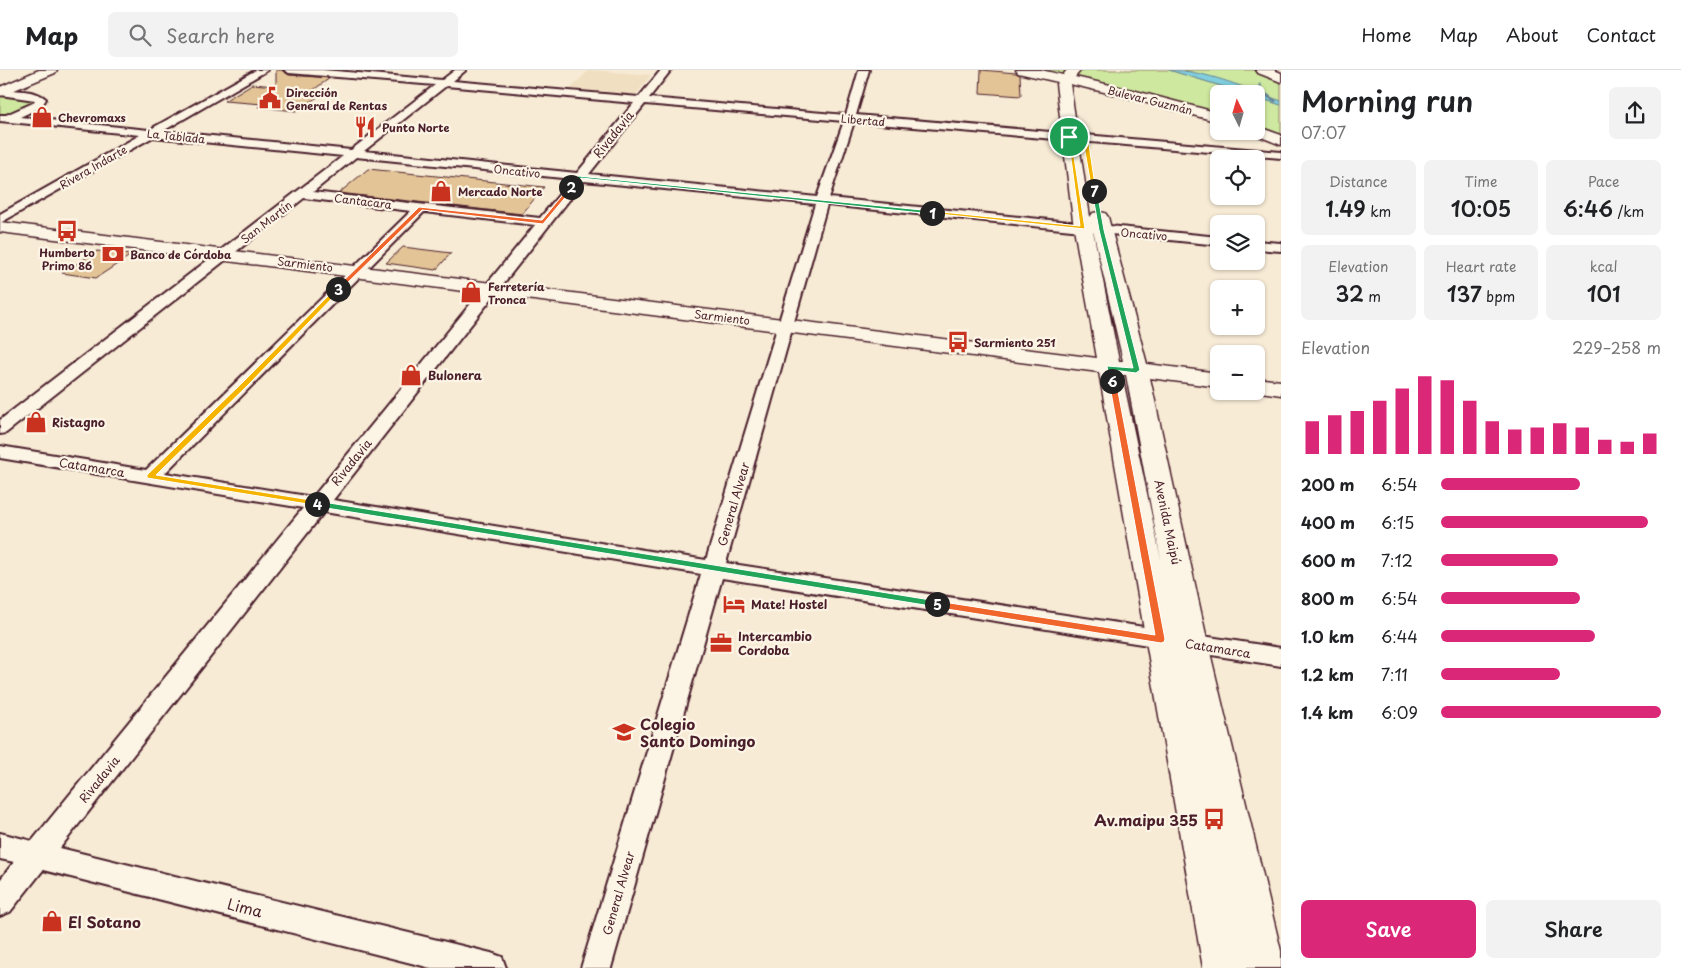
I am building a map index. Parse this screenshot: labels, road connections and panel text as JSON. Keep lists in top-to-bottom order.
{
  "streets": {
    "main road": ["Bulevar Guzmán", "Sarmiento", "Avenida Maipú"],
    "street": [
      "Libertad",
      "Rivadavia",
      "La Tablada",
      "Rivera Indarte",
      "Oncativo",
      "Cantacara",
      "San Martín",
      "Catamarca",
      "General Alvear",
      "Lima"
    ]
  },
  "crossings": [
    ["Bulevar Guzmán", "Avenida Maipú"],
    ["Libertad", "Rivadavia"],
    ["Libertad", "San Martín"],
    ["Libertad", "General Alvear"],
    ["Libertad", "Avenida Maipú"],
    ["Rivadavia", "Oncativo"],
    ["Rivadavia", "Cantacara"],
    ["Rivadavia", "Sarmiento"],
    ["Rivadavia", "Catamarca"],
    ["Rivadavia", "Lima"],
    ["La Tablada", "Rivera Indarte"],
    ["La Tablada", "Oncativo"],
    ["La Tablada", "San Martín"],
    ["Oncativo", "San Martín"],
    ["Oncativo", "General Alvear"],
    ["Oncativo", "Avenida Maipú"],
    ["Cantacara", "San Martín"],
    ["San Martín", "Sarmiento"],
    ["Sarmiento", "General Alvear"],
    ["Sarmiento", "Avenida Maipú"],
    ["Catamarca", "General Alvear"],
    ["Catamarca", "Avenida Maipú"]
  ],
  "places": {
    "public building": ["Dirección General de Rentas"],
    "shop": [
      "Chevromaxs",
      "Mercado Norte",
      "Ferretería Tronca",
      "Bulonera",
      "Ristagno",
      "El Sotano"
    ],
    "restaurant": ["Punto Norte"],
    "bus stop": ["Humberto Primo 86", "Sarmiento 251", "Av.maipu 355"],
    "bank": ["Banco de Córdoba"],
    "hotel": ["Mate! Hostel"],
    "office": ["Intercambio Cordoba"],
    "school or university": ["Colegio Santo Domingo"]
  },
  "north": "top",
  "page": {
    "header": "Map",
    "search": "Search here",
    "nav": [
      "Home",
      "Map",
      "About",
      "Contact"
    ],
    "heading": ["Morning run", "07:07"],
    "map_buttons": ["+", "−"],
    "stats": [
      ["Distance", "1.49 km"],
      ["Time", "10:05"],
      ["Pace", "6:46 /km"],
      ["Elevation", "32 m"],
      ["Heart rate", "137 bpm"],
      ["kcal", "101"]
    ],
    "pins": [
      "2",
      "7",
      "1",
      "3",
      "6",
      "4",
      "5"
    ],
    "chart": ["Elevation", "229–258 m"],
    "list": [
      {
        "name": "200 m",
        "note": "6:54"
      },
      {
        "name": "400 m",
        "note": "6:15"
      },
      {
        "name": "600 m",
        "note": "7:12"
      },
      {
        "name": "800 m",
        "note": "6:54"
      },
      {
        "name": "1.0 km",
        "note": "6:44"
      },
      {
        "name": "1.2 km",
        "note": "7:11"
      },
      {
        "name": "1.4 km",
        "note": "6:09"
      }
    ],
    "buttons": ["Save", "Share"]
  }
}
